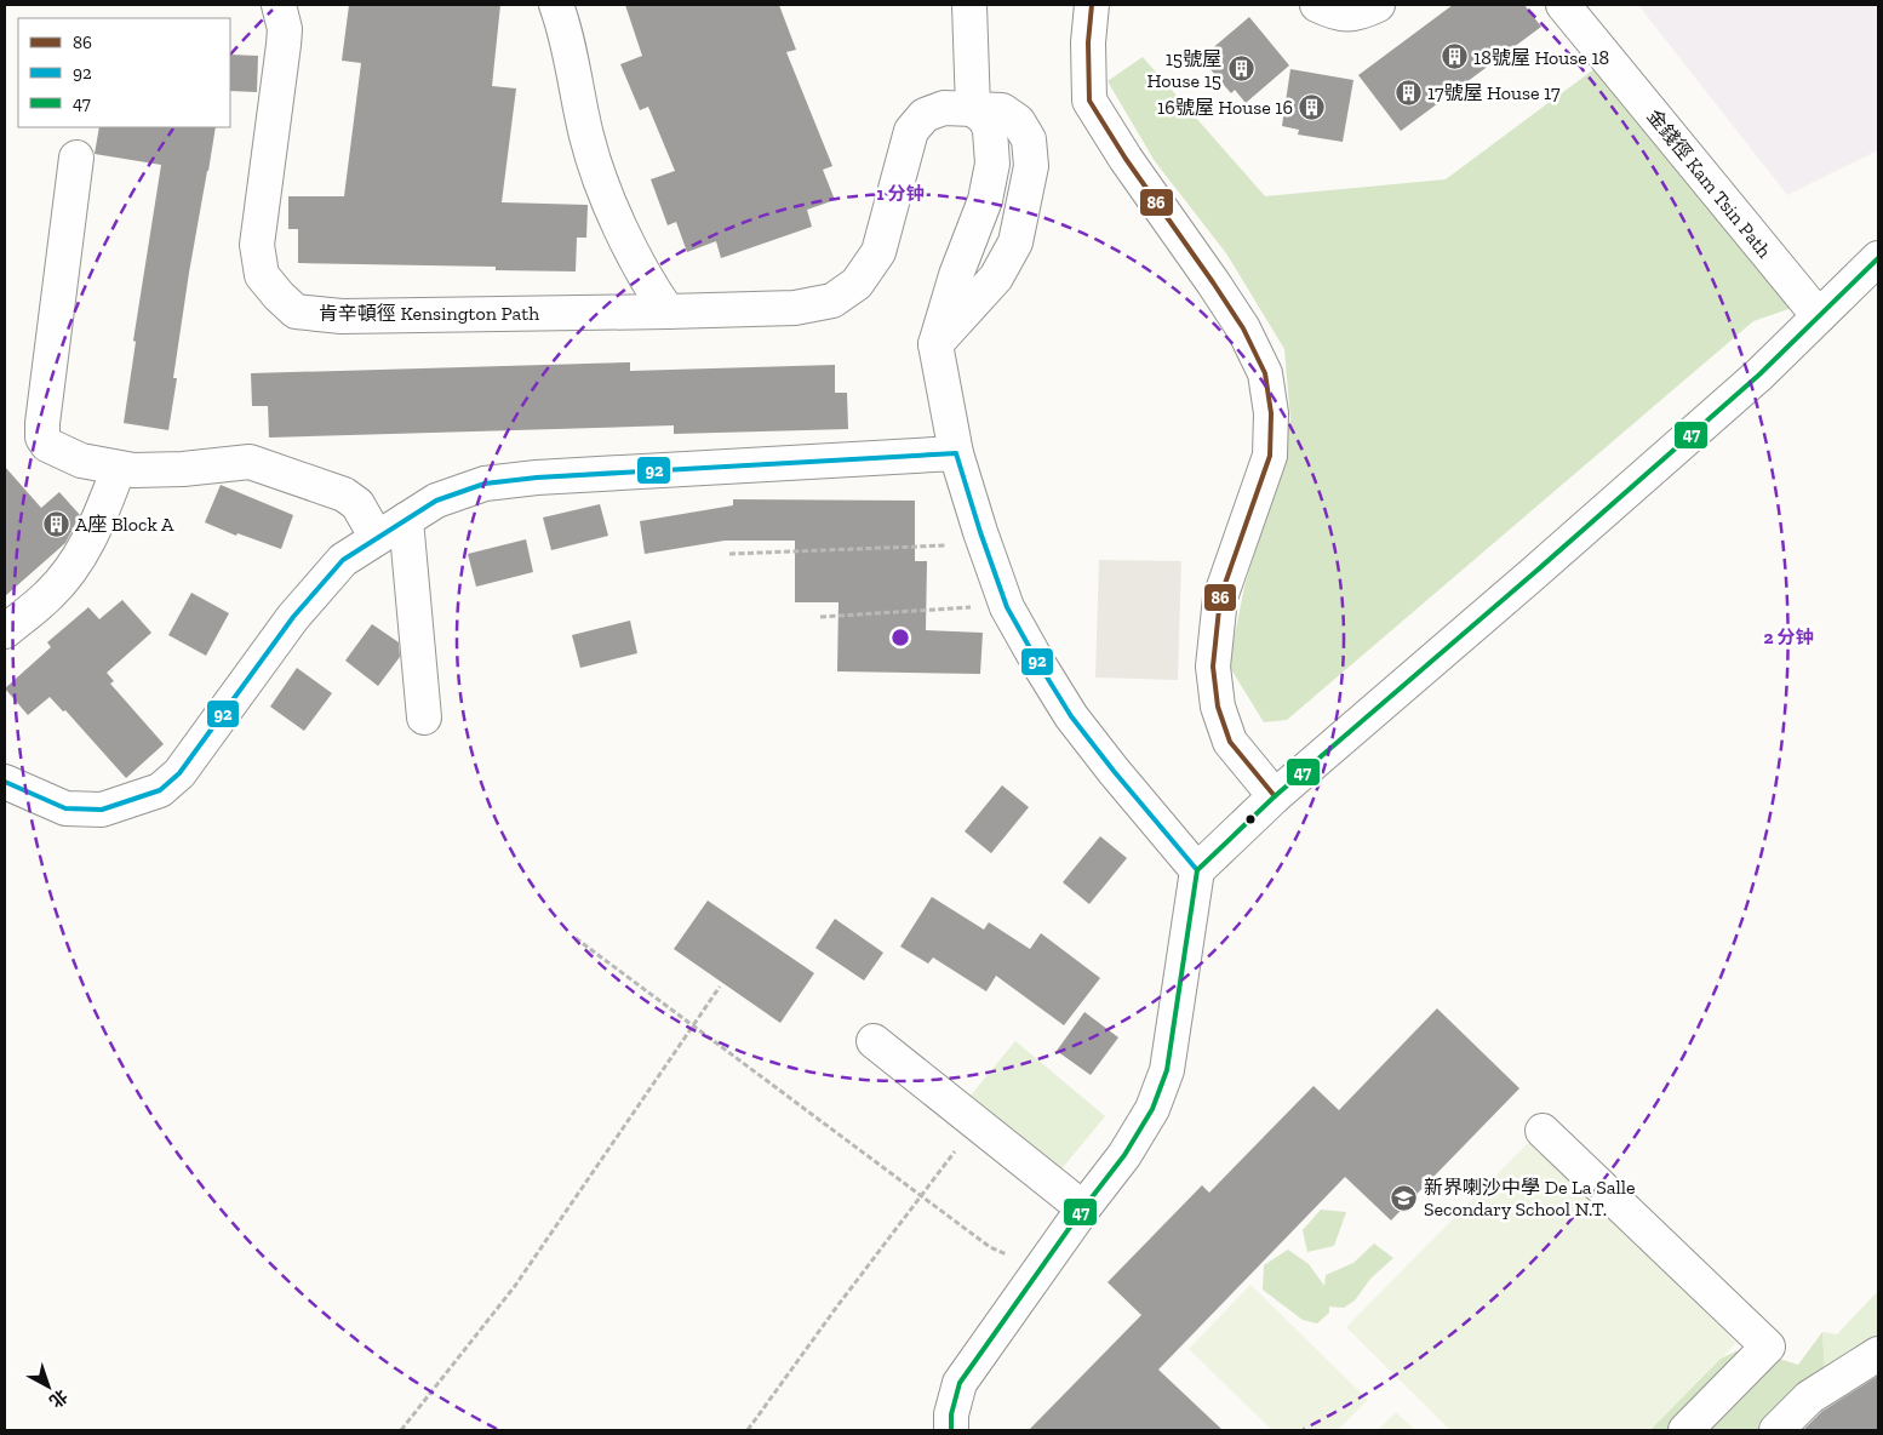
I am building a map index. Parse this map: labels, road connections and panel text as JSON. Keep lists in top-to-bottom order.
{
  "streets": {
    "street": ["金錢徑 Kam Tsin Path", "肯辛頓徑 Kensington Path"]
  },
  "places": {
    "building": [
      "18號屋 House 18",
      "15號屋 House 15",
      "17號屋 House 17",
      "16號屋 House 16",
      "A座 Block A"
    ],
    "school or university": ["新界喇沙中學 De La Salle Secondary School N.T."]
  },
  "lines": ["transit line 86", "transit line 47", "transit line 92"],
  "legend": ["86", "92", "47"],
  "north": "bottom right",
  "rings": ["1 分钟", "2 分钟"]
}
